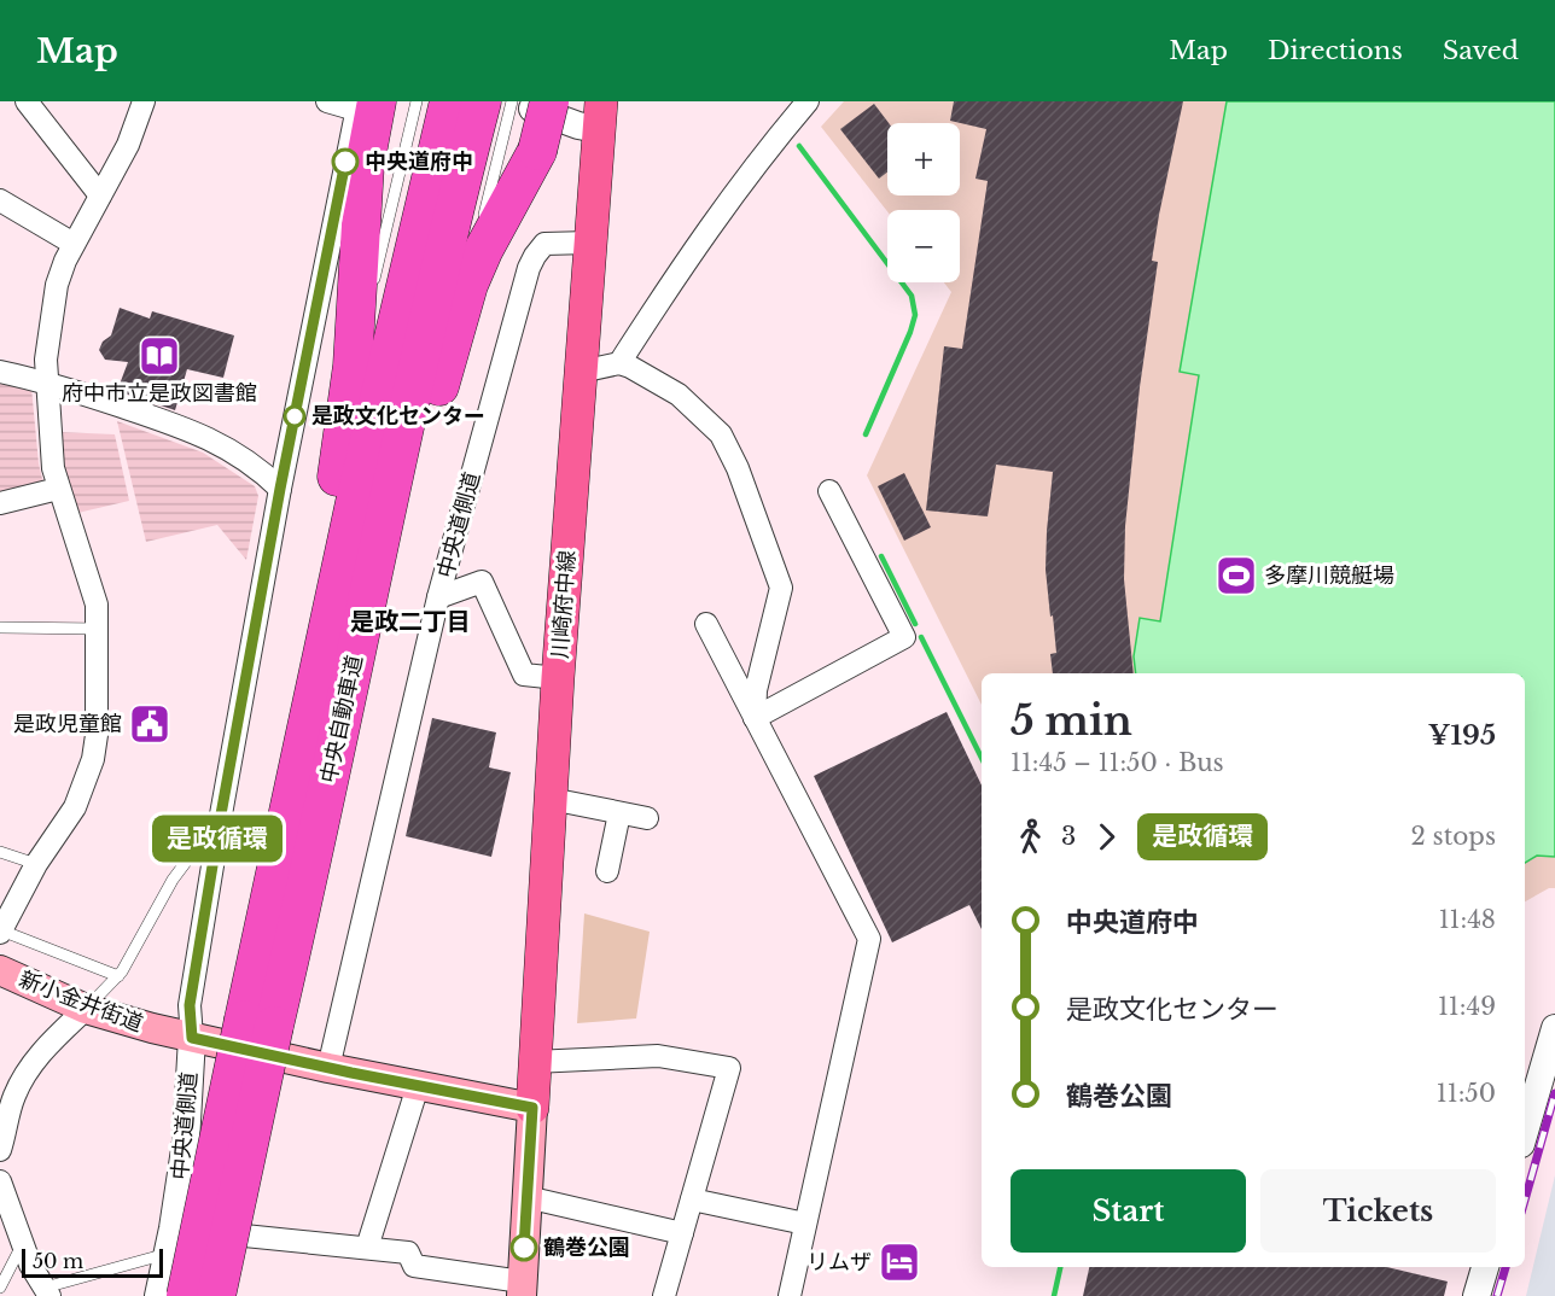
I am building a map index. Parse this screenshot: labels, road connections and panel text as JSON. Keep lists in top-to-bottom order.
{
  "streets": {
    "highway": ["中央自動車道"],
    "main road": ["川崎府中線", "新小金井街道"],
    "street": ["中央道側道"]
  },
  "crossings": [
    ["中央道側道", "川崎府中線"],
    ["中央道側道", "新小金井街道"],
    ["川崎府中線", "新小金井街道"]
  ],
  "districts": ["是政二丁目"],
  "places": {
    "other": ["中央道府中", "是政文化センター", "鶴巻公園"],
    "library": ["府中市立是政図書館"],
    "sports": ["多摩川競艇場"],
    "public building": ["是政児童館"],
    "hotel": ["リムザ"]
  },
  "lines": ["bus line 是政循環"],
  "scale_bar": "50 m",
  "page": {
    "header": "Map",
    "nav": ["Map", "Directions", "Saved"],
    "on_map": "是政循環",
    "map_buttons": ["+", "−"],
    "heading": ["5 min", "11:45 – 11:50 · Bus", "¥195"],
    "legs": ["3", "是政循環", "2 stops"],
    "list": [
      {
        "name": "中央道府中",
        "value": "11:48"
      },
      {
        "name": "是政文化センター",
        "value": "11:49"
      },
      {
        "name": "鶴巻公園",
        "value": "11:50"
      }
    ],
    "buttons": ["Start", "Tickets"],
    "scale": "50 m"
  }
}
